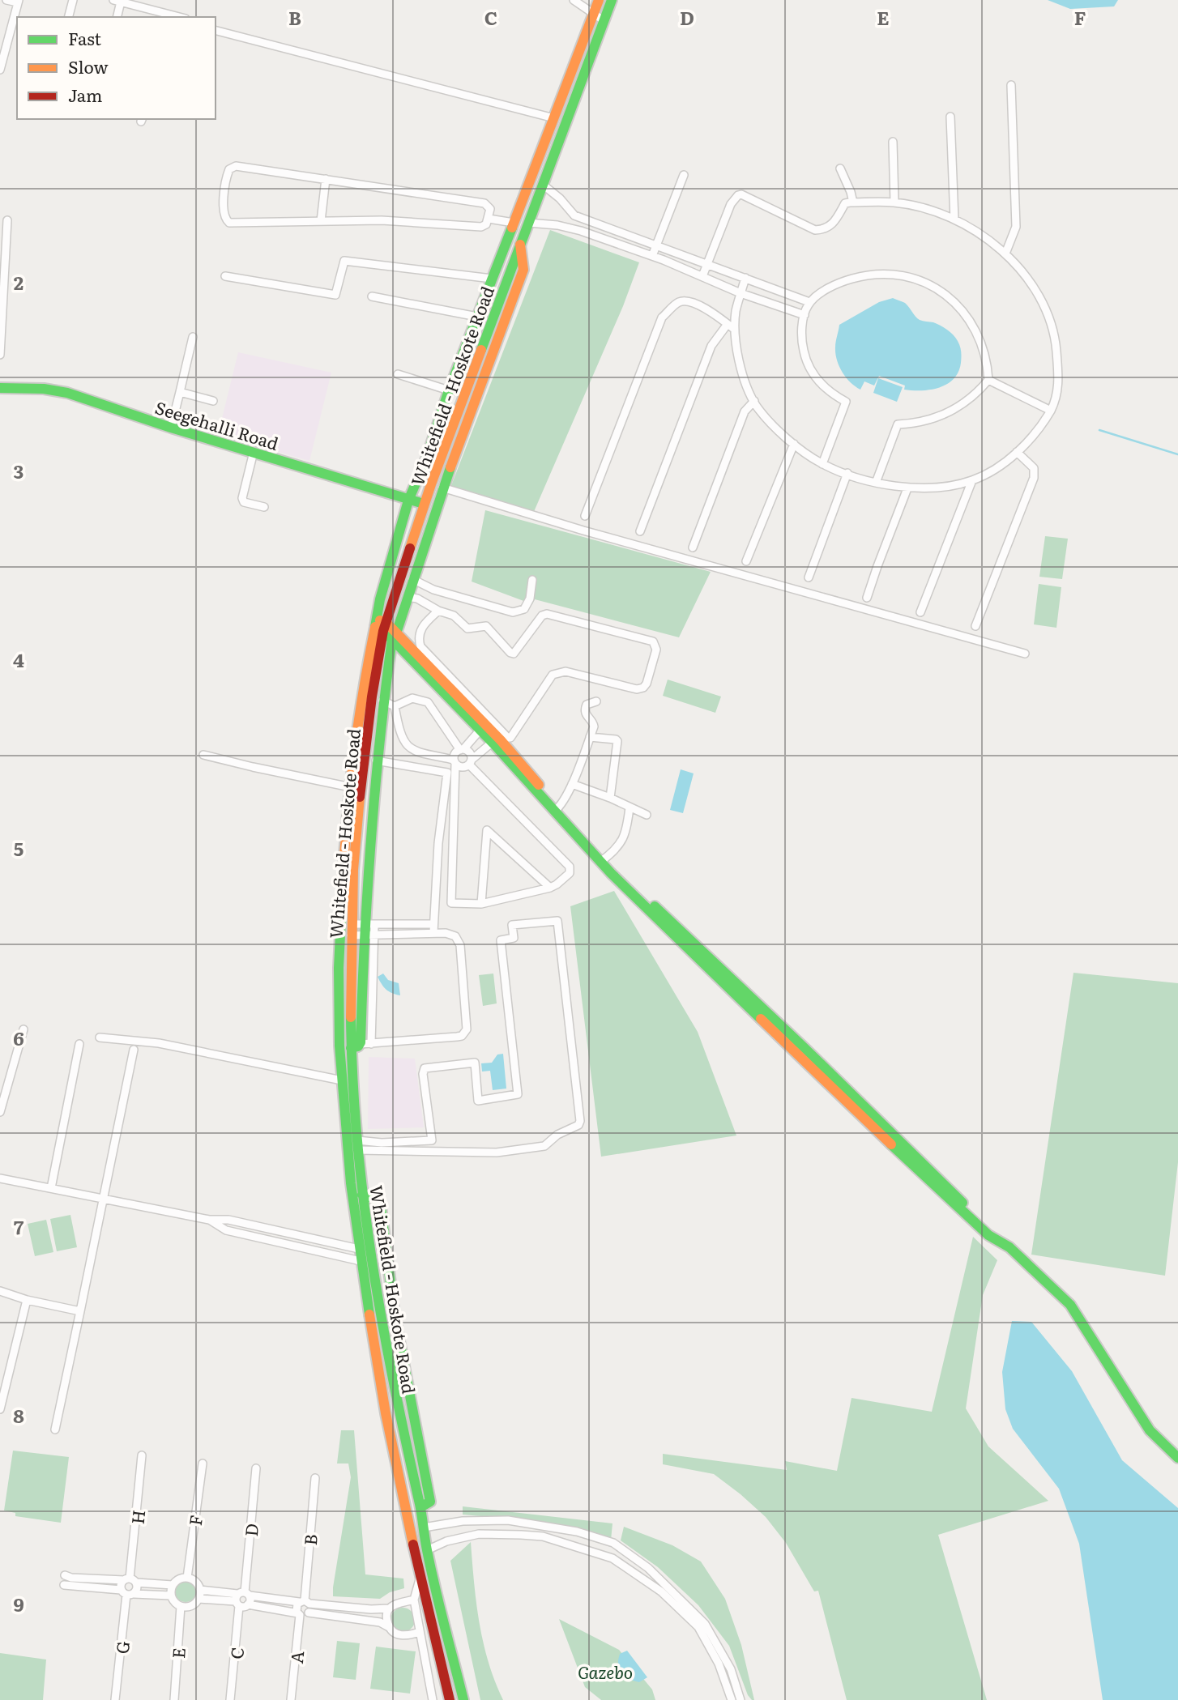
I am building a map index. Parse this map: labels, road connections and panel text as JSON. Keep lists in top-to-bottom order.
{
  "streets": {
    "main road": ["Whitefield - Hoskote Road", "Seegehalli Road"],
    "street": [
      "H",
      "F",
      "D",
      "B",
      "G",
      "E",
      "C",
      "A"
    ]
  },
  "crossings": [
    ["Whitefield - Hoskote Road", "Seegehalli Road"],
    ["F", "E"],
    ["D", "C"],
    ["B", "A"]
  ],
  "parks": ["Gazebo"],
  "legend": ["Fast", "Slow", "Jam"],
  "grid": {
    "columns": [
      "B",
      "C",
      "D",
      "E",
      "F"
    ],
    "rows": [
      "2",
      "3",
      "4",
      "5",
      "6",
      "7",
      "8",
      "9"
    ]
  }
}
